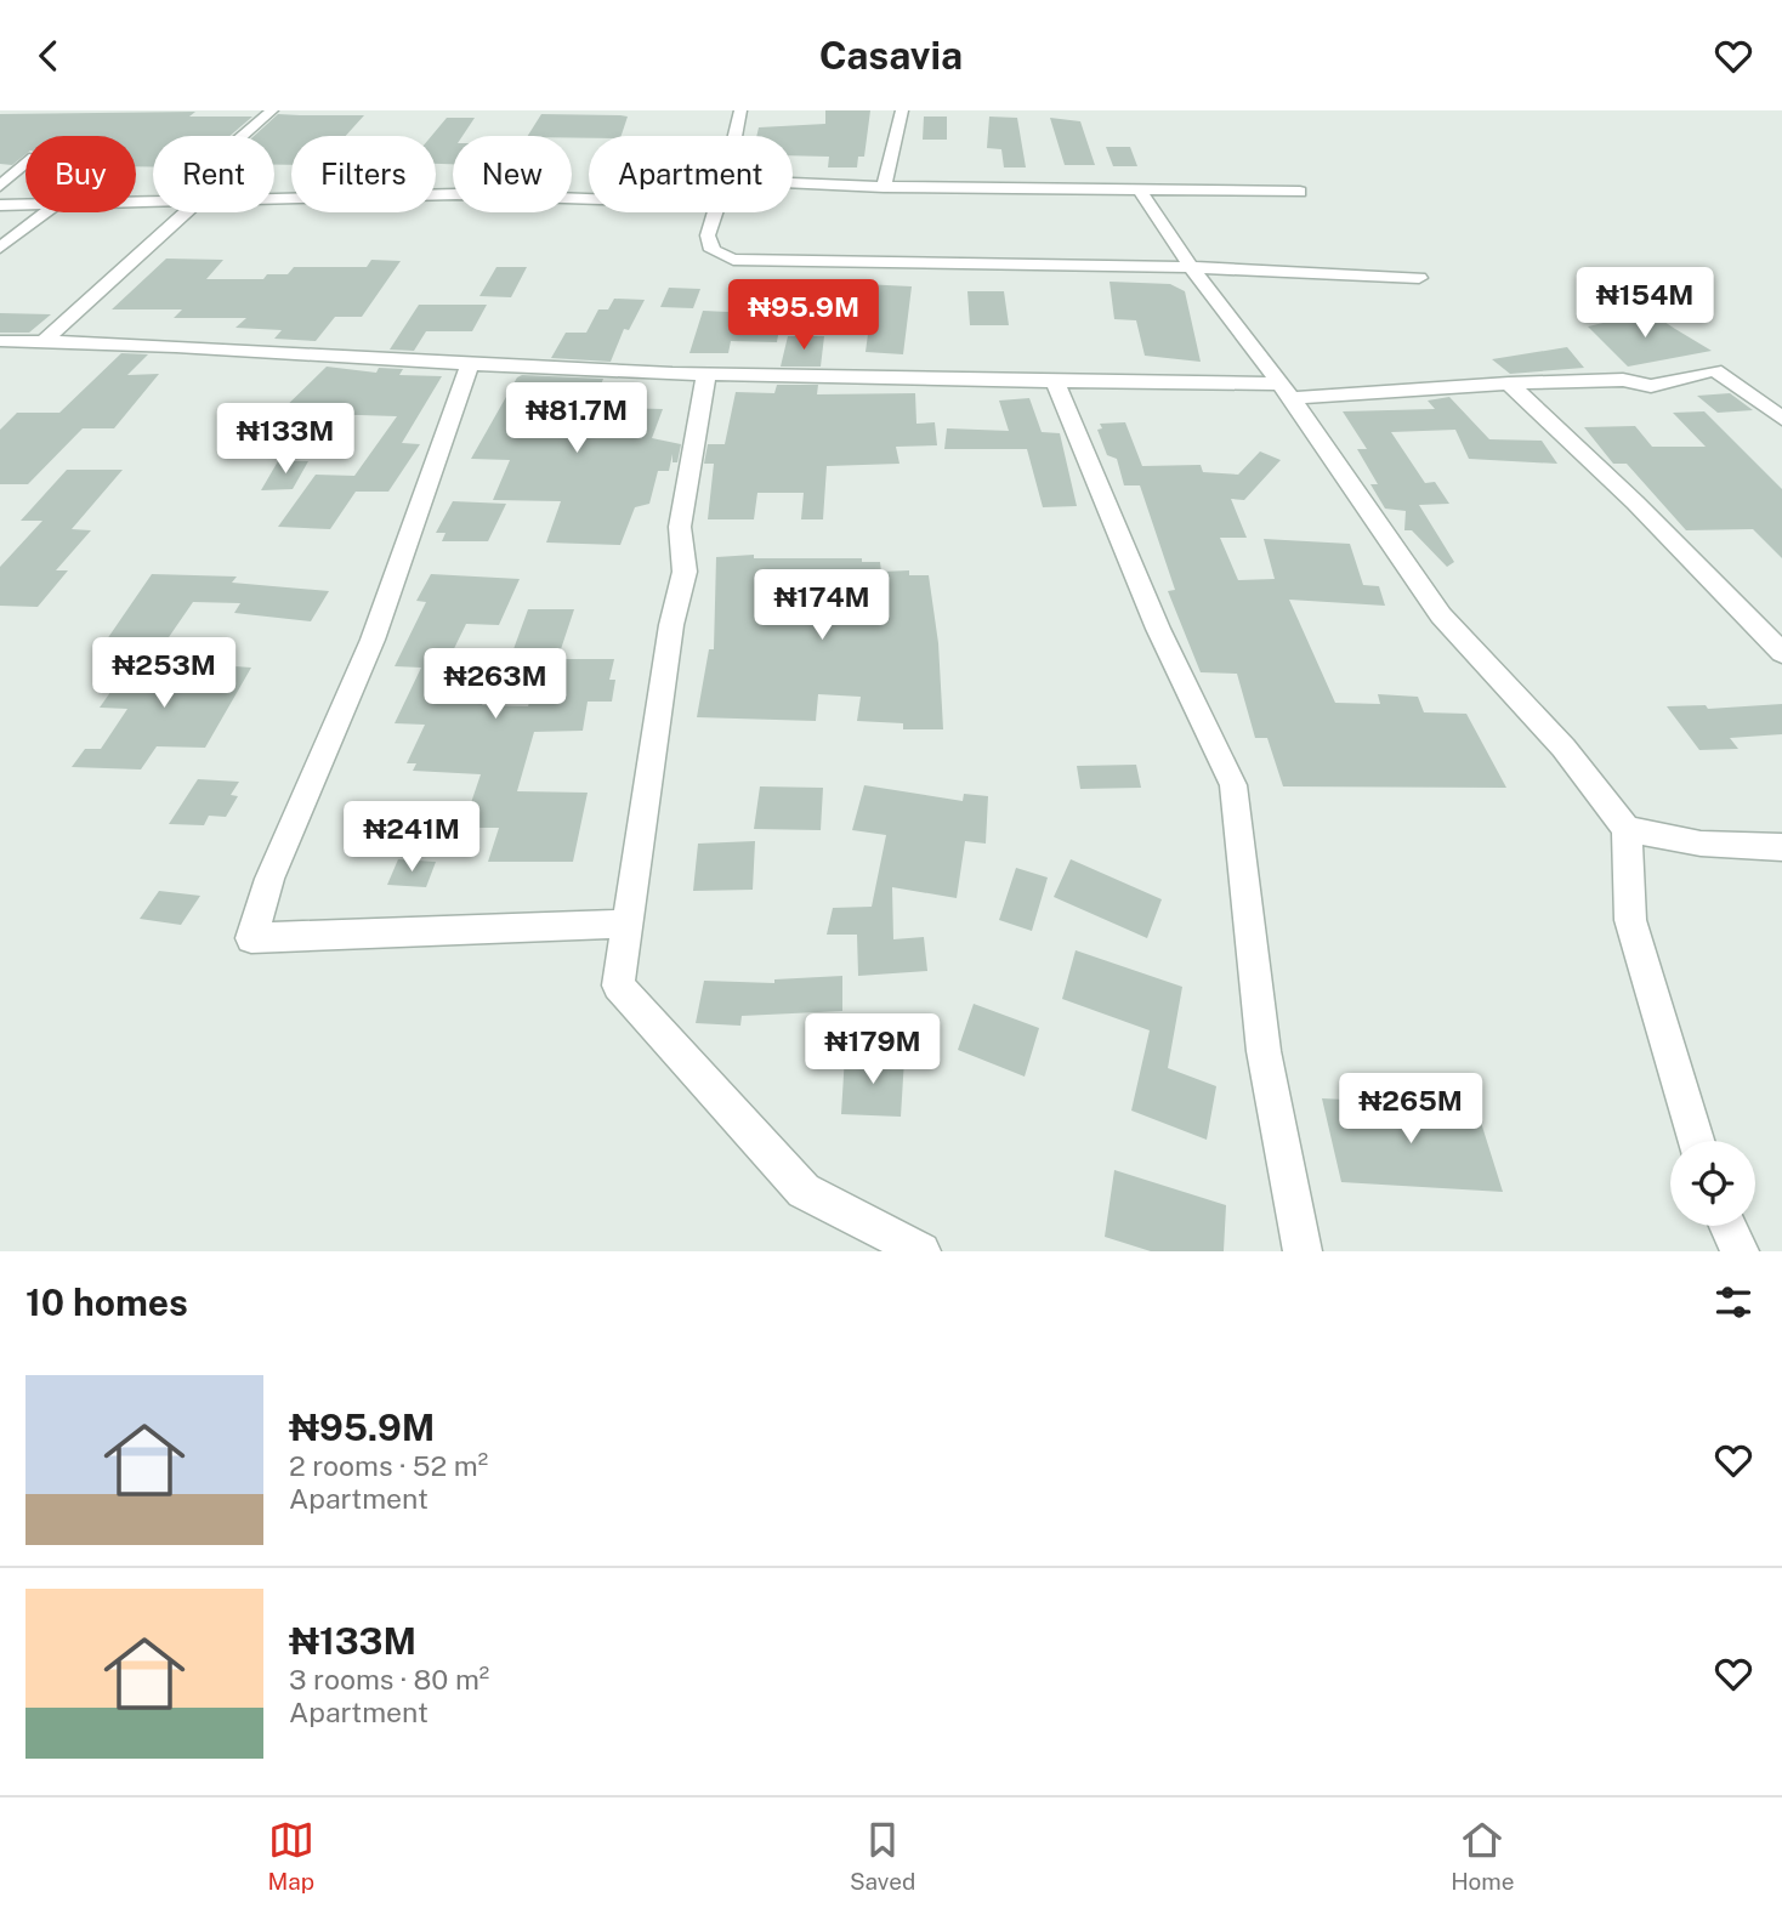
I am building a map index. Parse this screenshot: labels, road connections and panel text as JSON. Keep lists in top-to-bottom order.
{
  "page": {
    "header": "Casavia",
    "chip": [
      "Buy",
      "Rent",
      "Filters",
      "New",
      "Apartment"
    ],
    "price": [
      "₦154M",
      "₦95.9M",
      "₦81.7M",
      "₦133M",
      "₦174M",
      "₦253M",
      "₦263M",
      "₦241M",
      "₦179M",
      "₦265M"
    ],
    "heading": "10 homes",
    "list": [
      {
        "name": "₦95.9M",
        "note": "2 rooms · 52 m² · Apartment"
      },
      {
        "name": "₦133M",
        "note": "3 rooms · 80 m² · Apartment"
      }
    ],
    "tabs": ["Map", "Saved", "Home"]
  }
}
